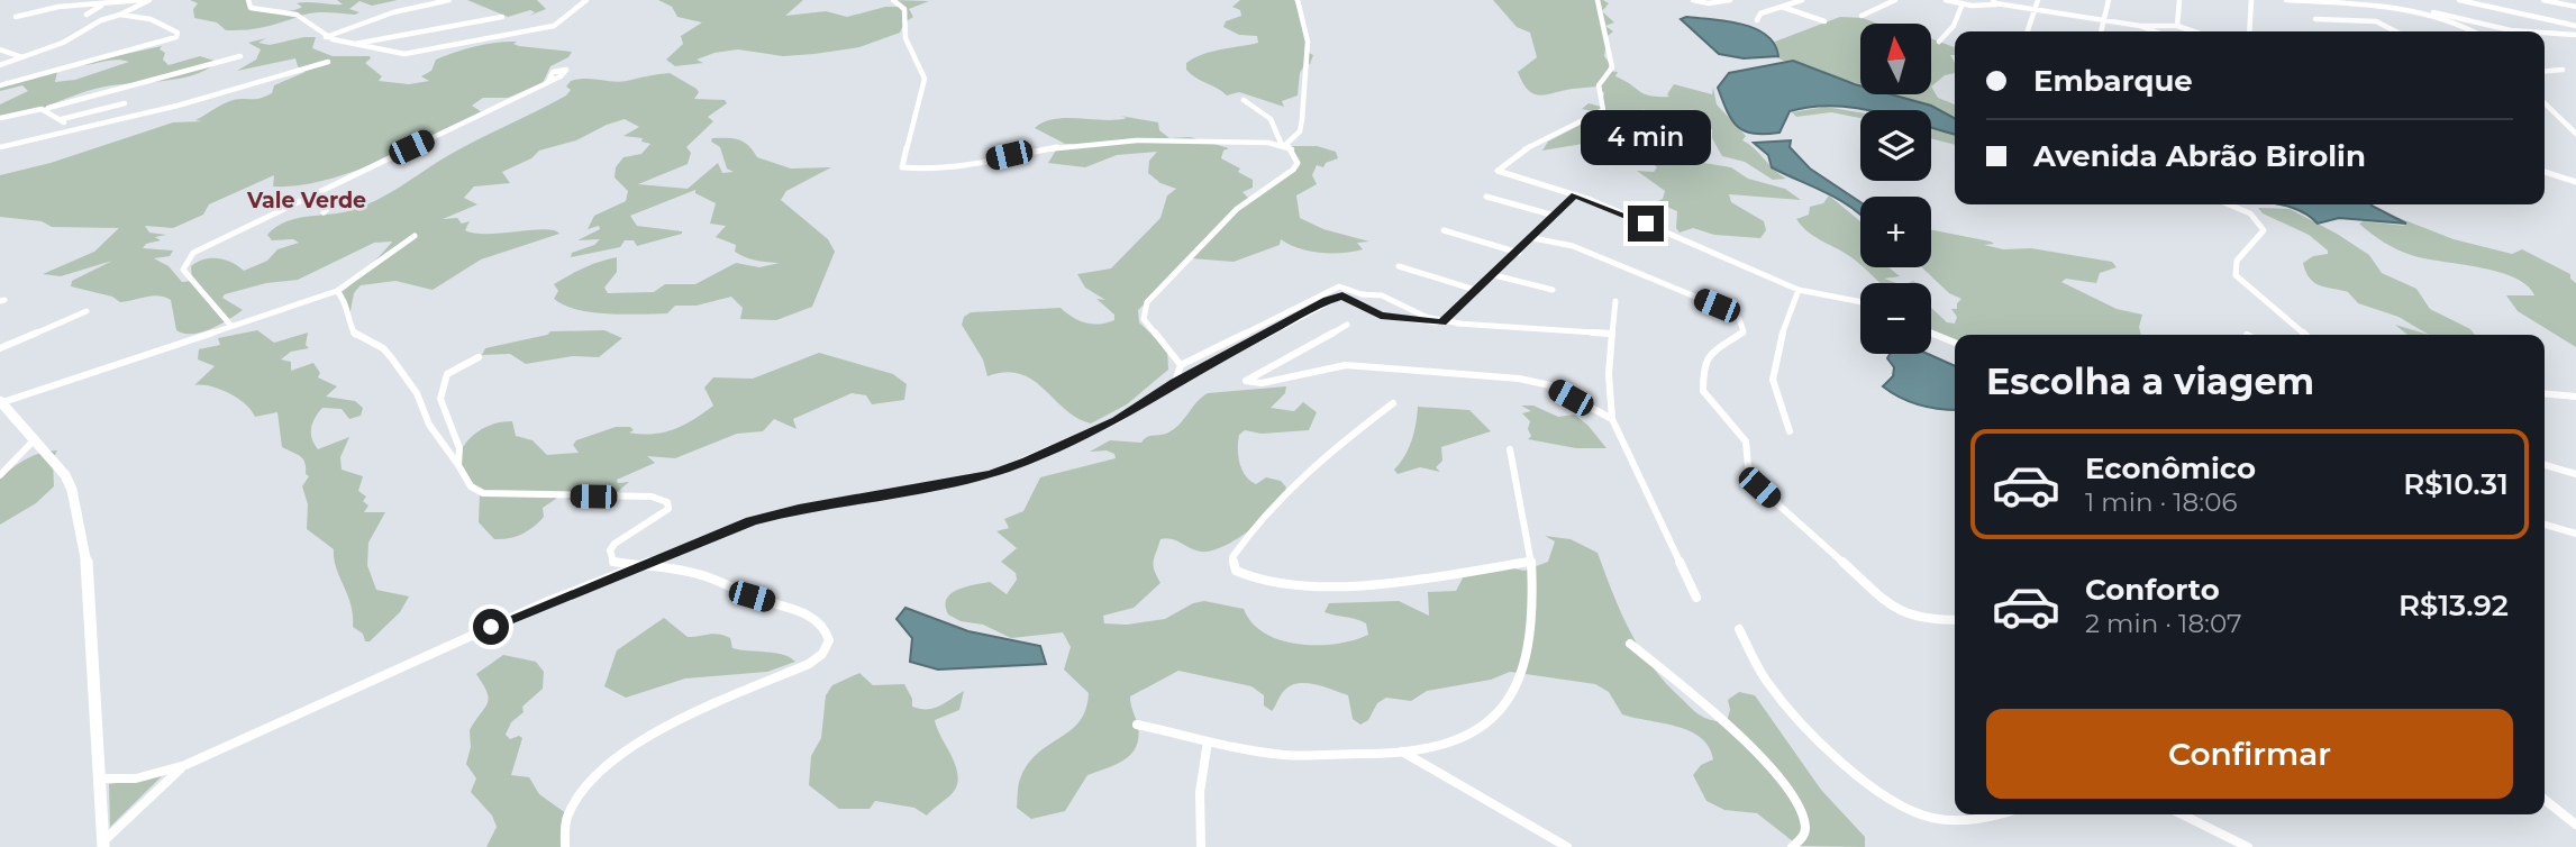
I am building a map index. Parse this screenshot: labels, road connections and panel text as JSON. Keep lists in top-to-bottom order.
{
  "districts": ["Vale Verde"],
  "north": "top",
  "page": {
    "map_buttons": ["+", "−"],
    "banner": ["Embarque", "Avenida Abrão Birolin"],
    "bubble": "4 min",
    "heading": "Escolha a viagem",
    "list": [
      {
        "name": "Econômico",
        "note": "1 min · 18:06",
        "value": "R$10.31"
      },
      {
        "name": "Conforto",
        "note": "2 min · 18:07",
        "value": "R$13.92"
      }
    ],
    "buttons": "Confirmar"
  }
}
